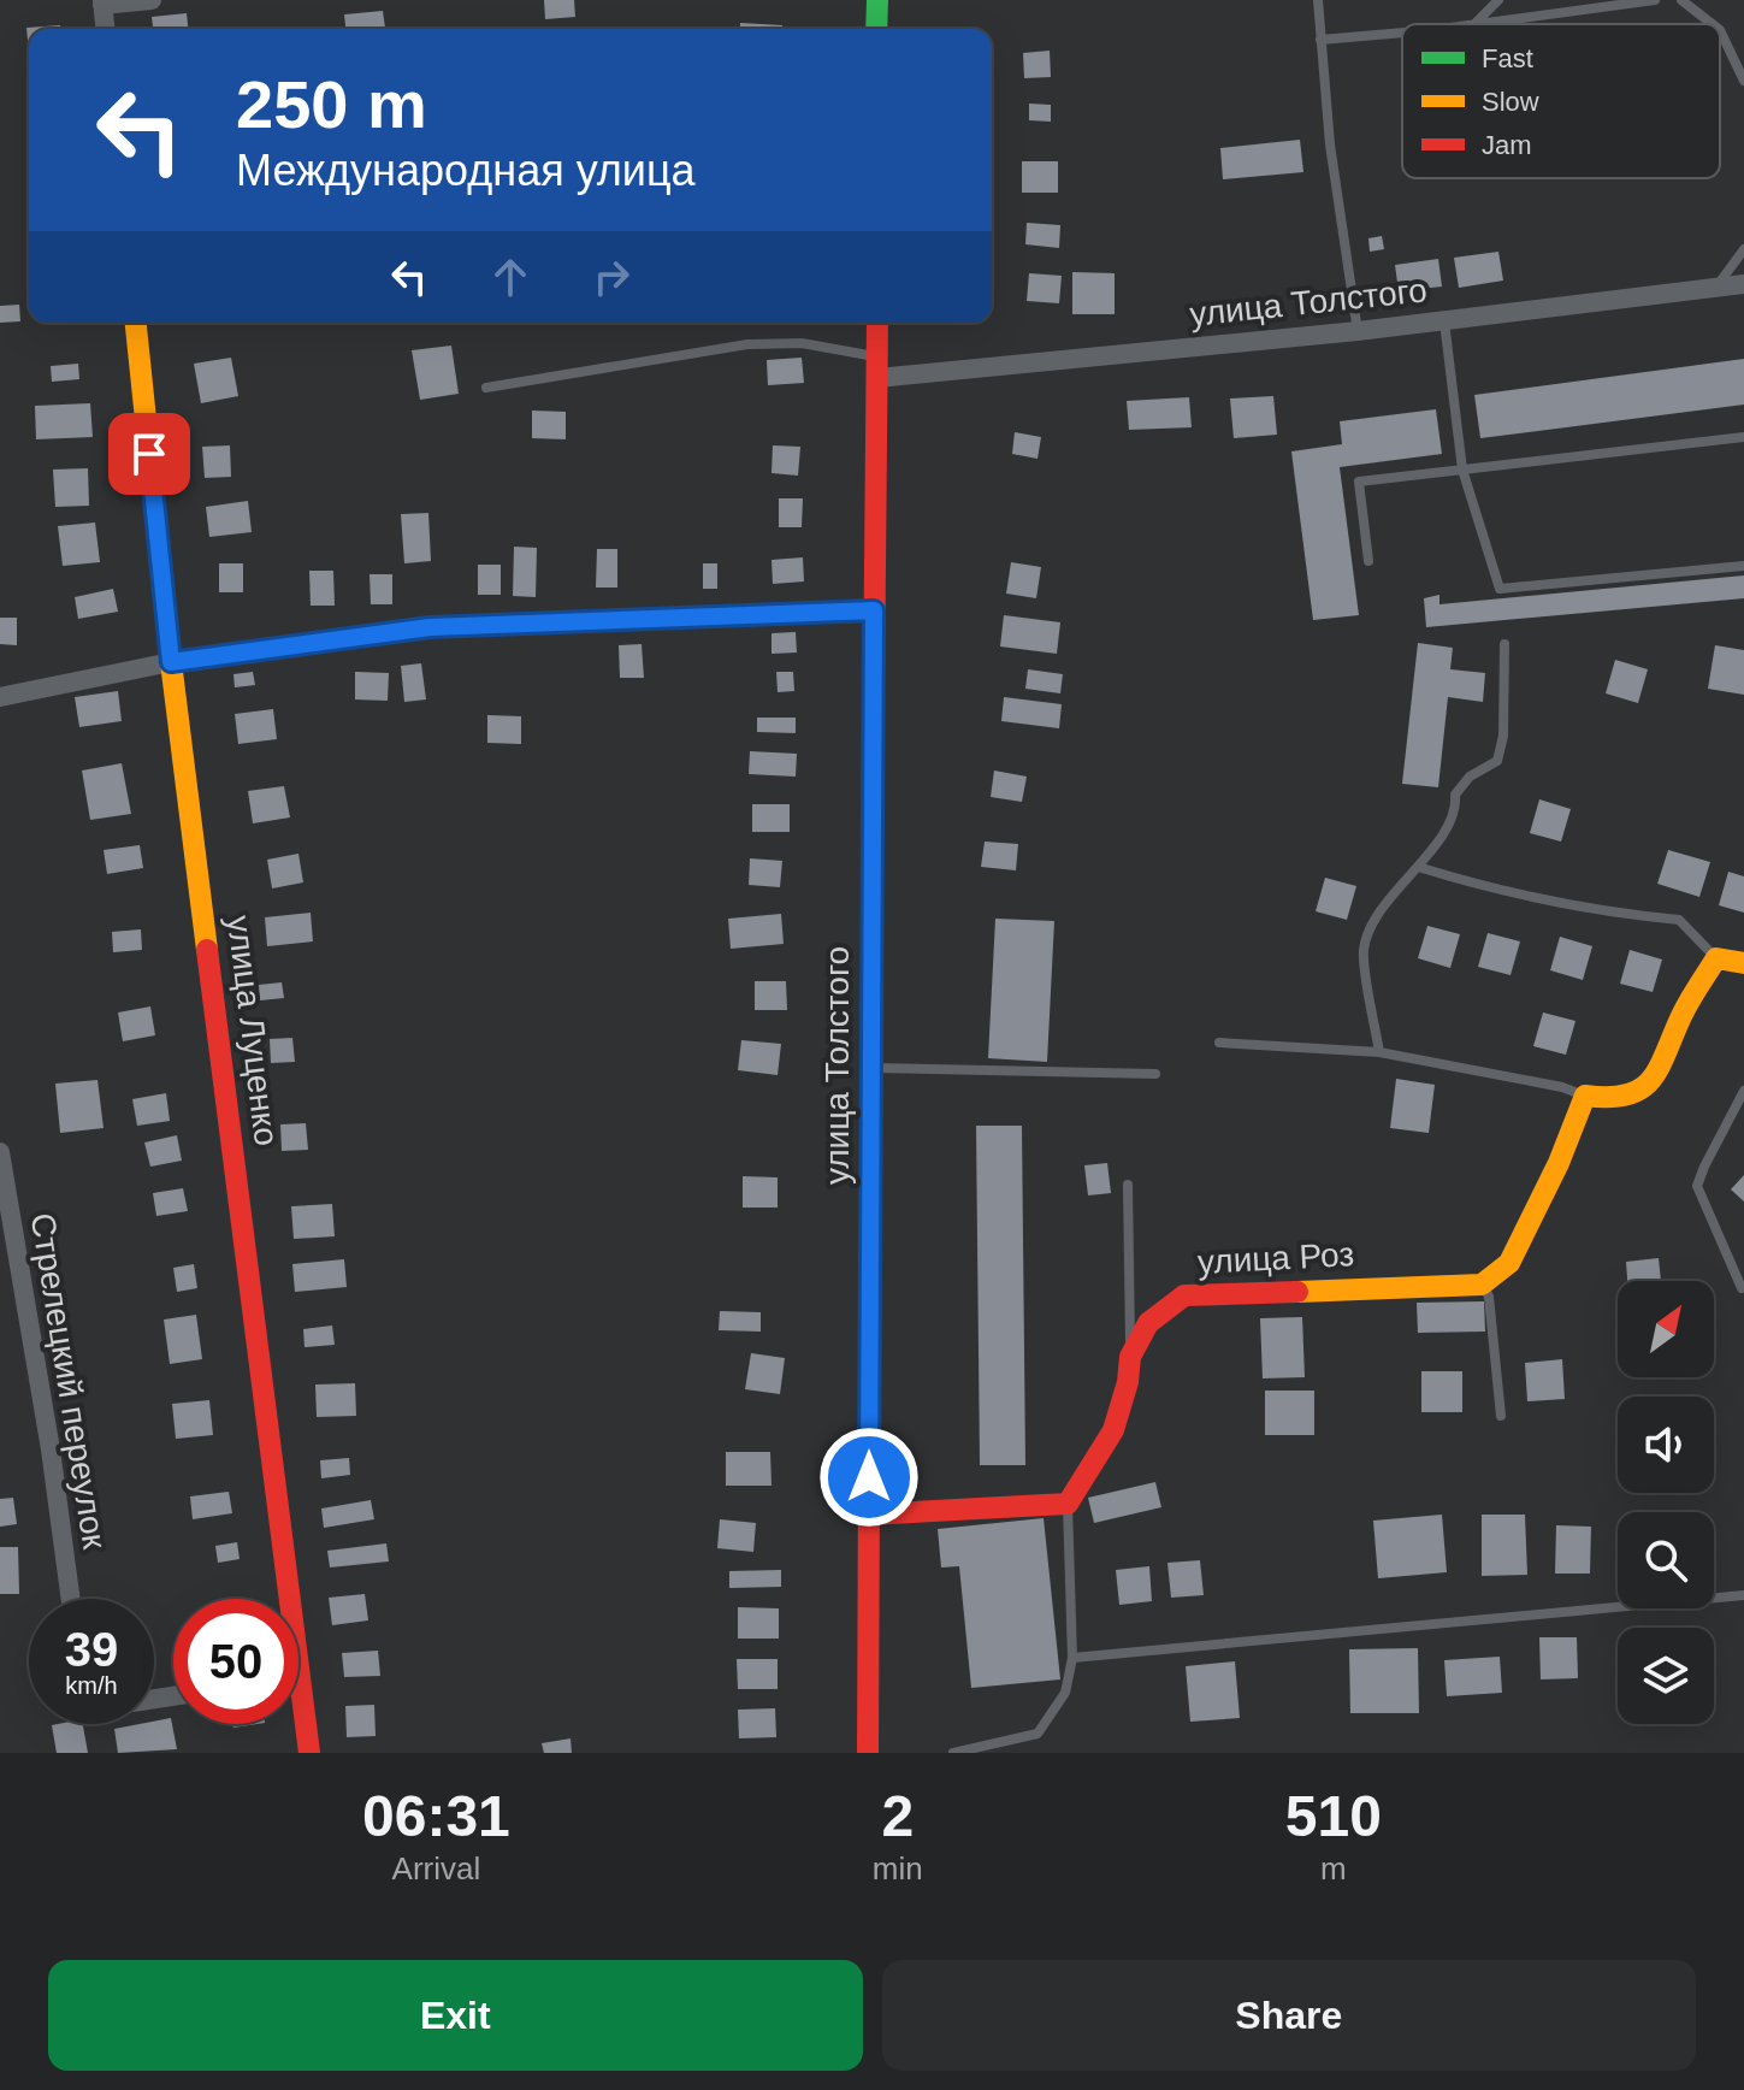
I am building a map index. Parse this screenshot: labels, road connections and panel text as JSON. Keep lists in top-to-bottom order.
{
  "streets": {
    "street": [
      "улица Толстого",
      "улица Луценко",
      "улица Роз",
      "Стрелецкий переулок"
    ]
  },
  "legend": ["Fast", "Slow", "Jam"],
  "north": "top right",
  "page": {
    "turn": ["250 m", "Международная улица"],
    "speed": "39 km/h",
    "limit": "50",
    "eta": [
      "06:31",
      "Arrival",
      "2",
      "min",
      "510",
      "m"
    ],
    "buttons": ["Exit", "Share"]
  }
}
